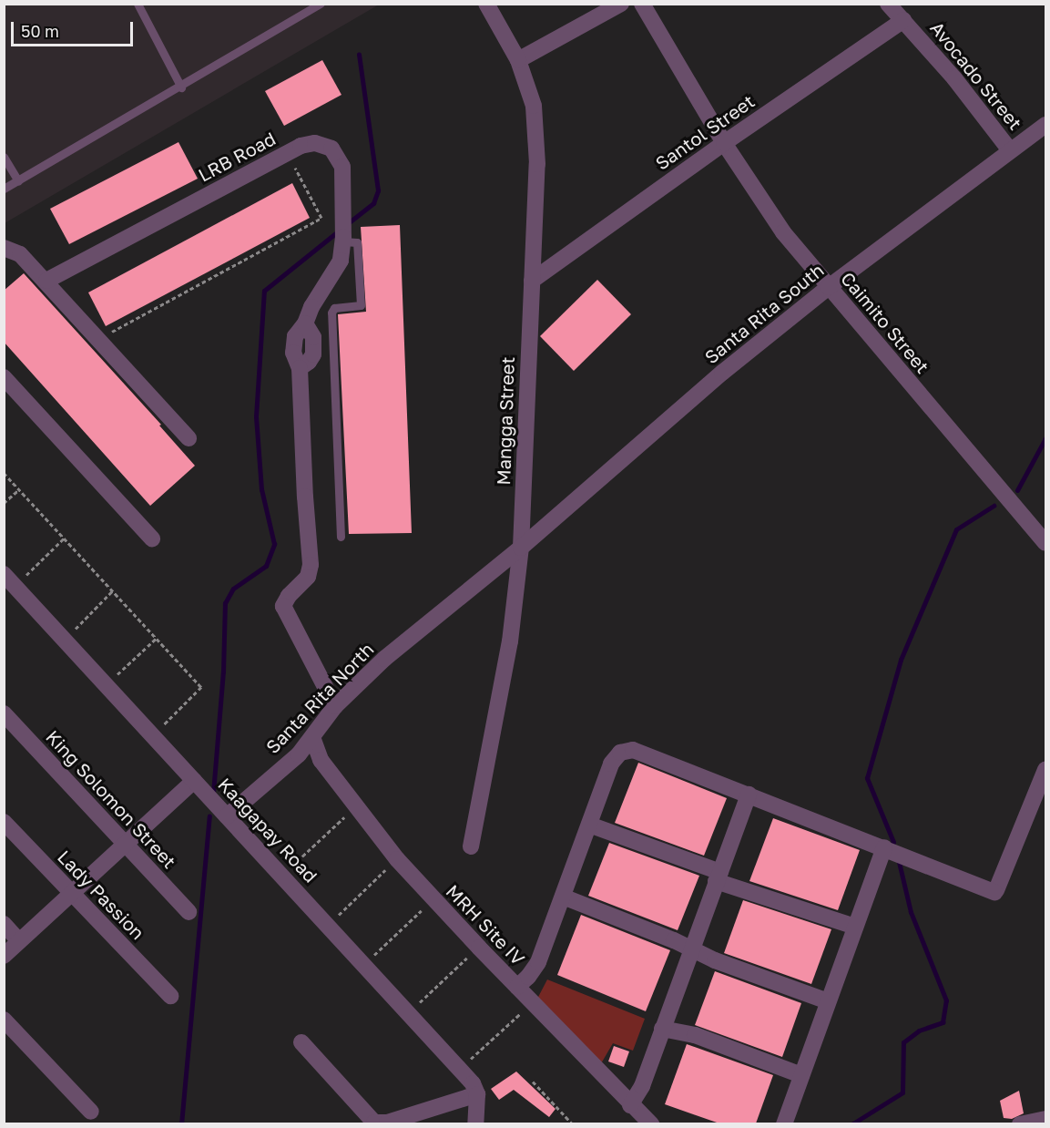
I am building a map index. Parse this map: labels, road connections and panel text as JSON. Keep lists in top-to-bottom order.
{
  "streets": {
    "street": [
      "Avocado Street",
      "Santol Street",
      "LRB Road",
      "Santa Rita South",
      "Caimito Street",
      "Mangga Street",
      "Santa Rita North",
      "King Solomon Street",
      "Kaagapay Road",
      "Lady Passion",
      "MRH Site IV"
    ]
  },
  "crossings": [
    ["Avocado Street", "Santol Street"],
    ["Avocado Street", "Santa Rita South"],
    ["Santol Street", "Caimito Street"],
    ["Santol Street", "Mangga Street"],
    ["LRB Road", "Santa Rita North"],
    ["Santa Rita South", "Caimito Street"],
    ["Santa Rita South", "Mangga Street"],
    ["Santa Rita South", "Santa Rita North"],
    ["Mangga Street", "Santa Rita North"],
    ["Santa Rita North", "Kaagapay Road"],
    ["Santa Rita North", "MRH Site IV"]
  ],
  "scale_bar": "50 m"
}
